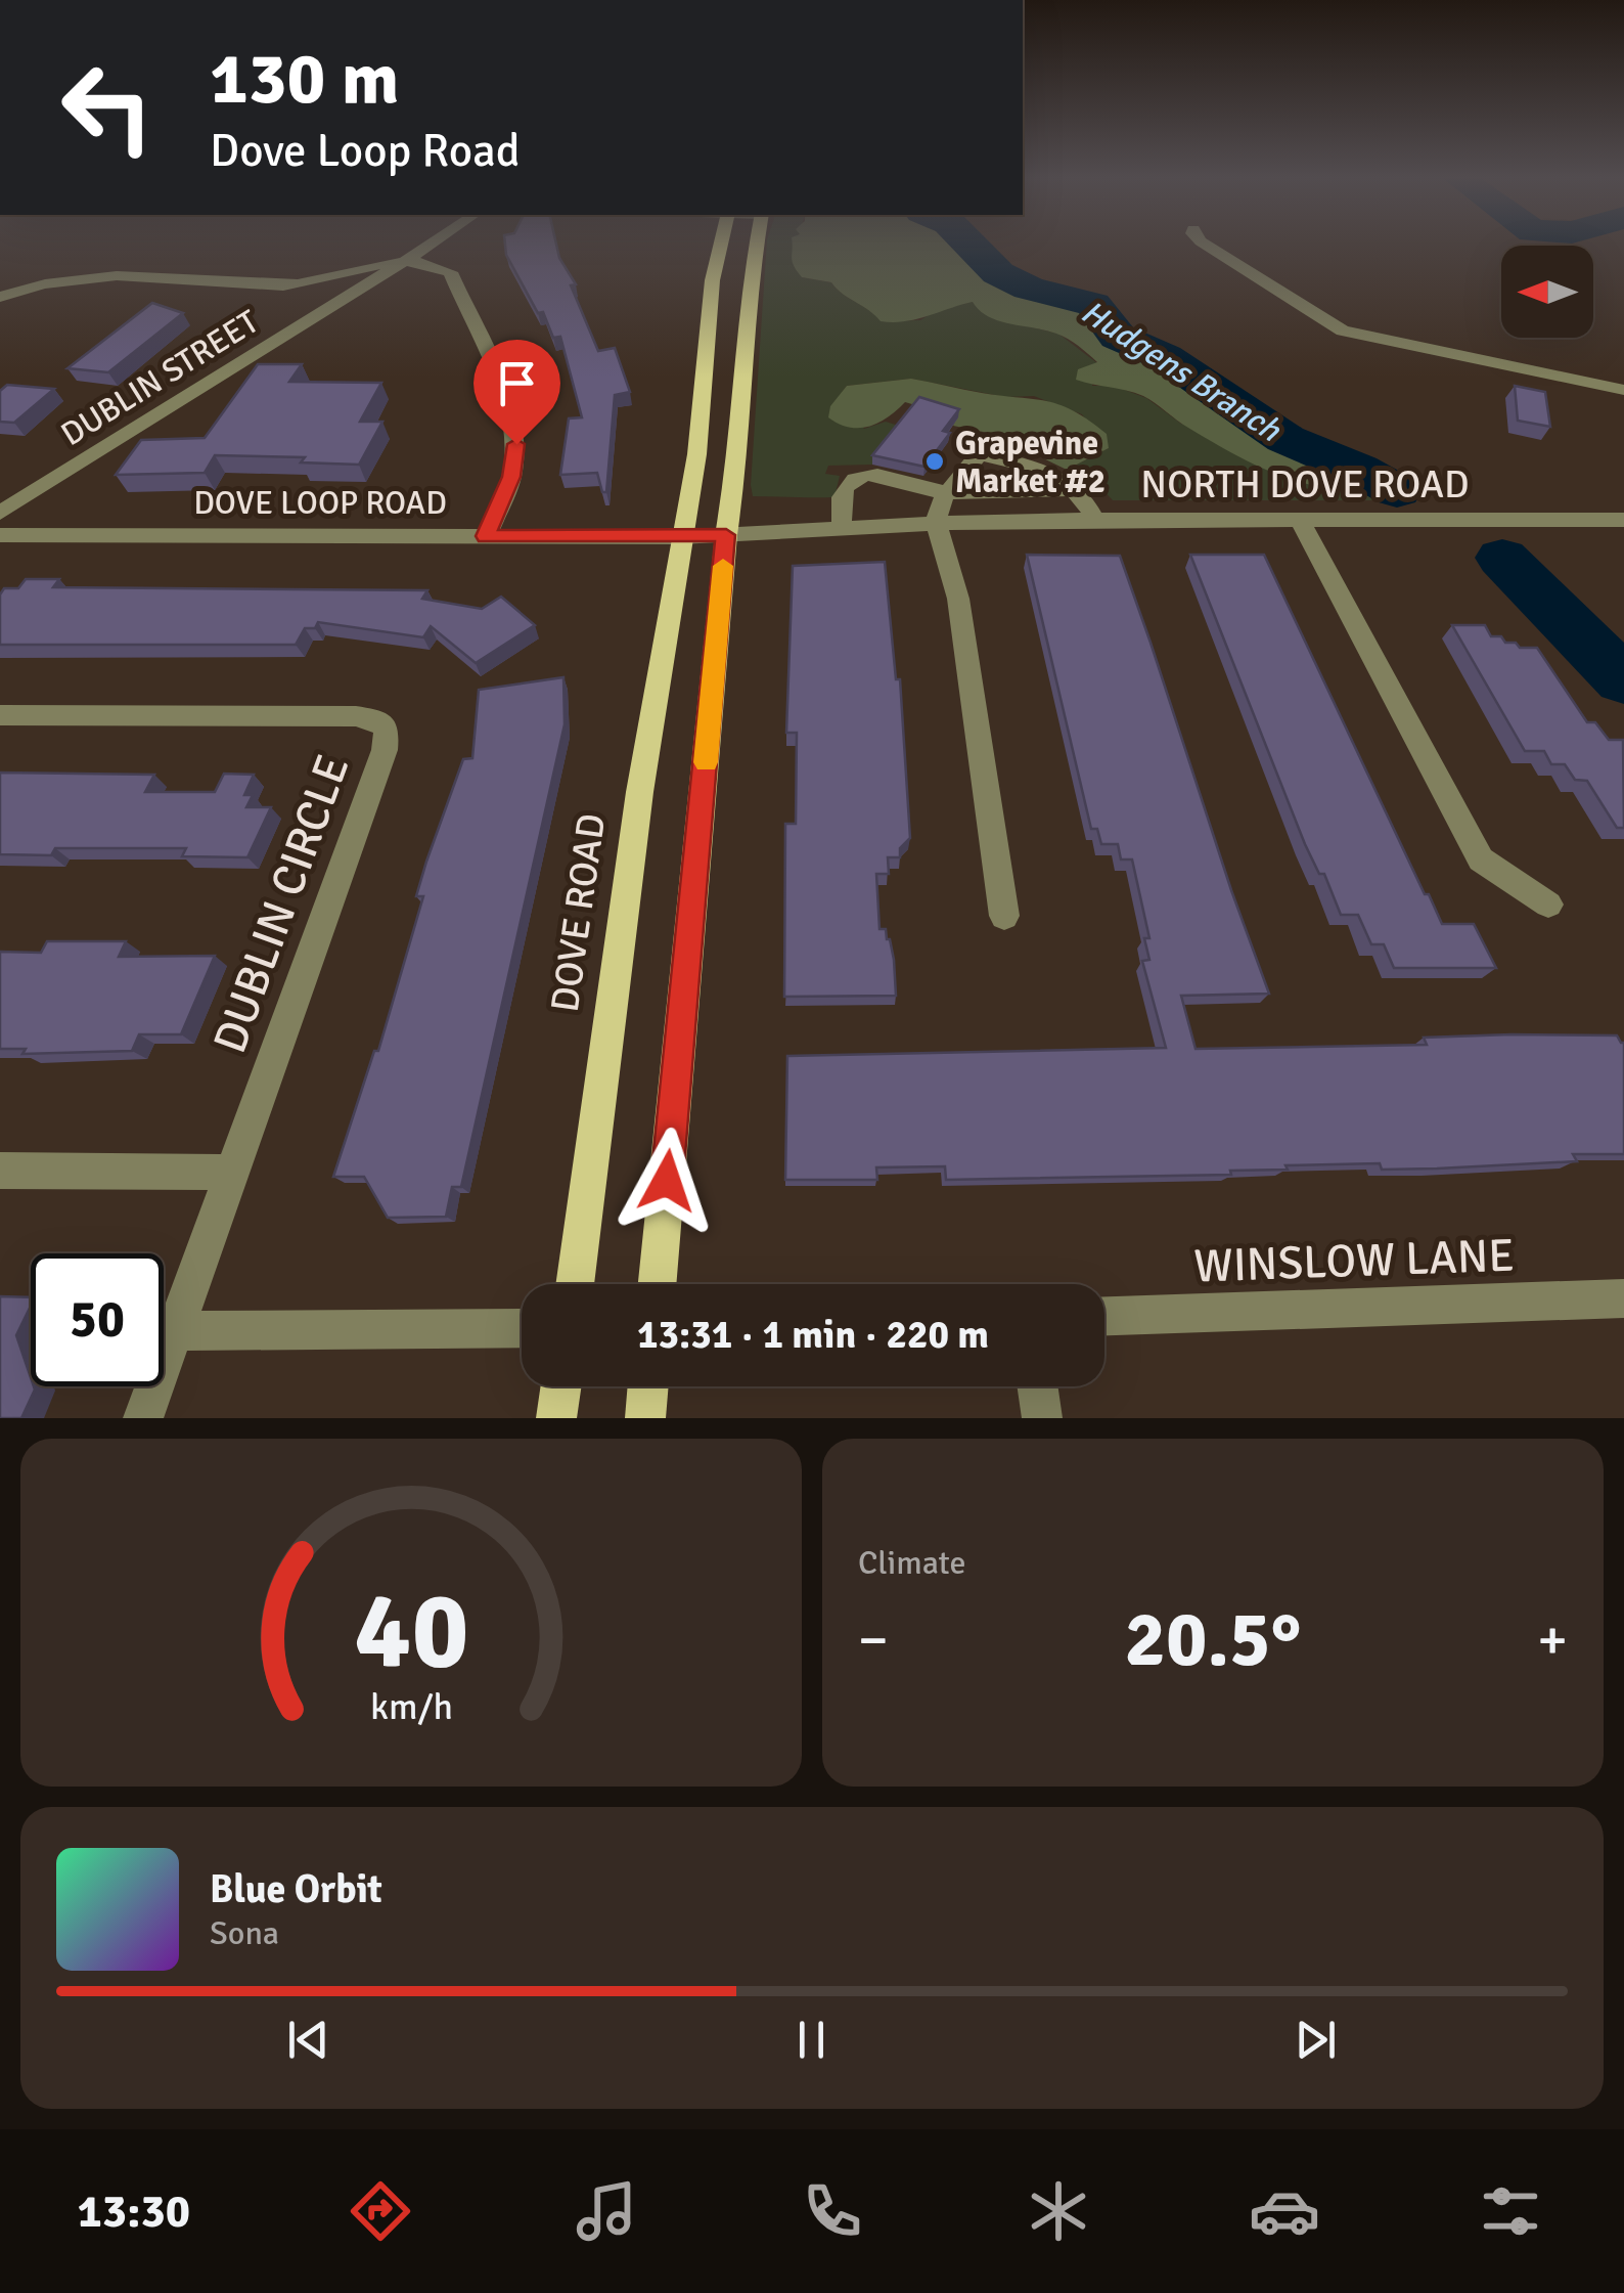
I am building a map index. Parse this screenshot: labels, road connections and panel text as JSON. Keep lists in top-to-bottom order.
{
  "streets": {
    "main road": ["DOVE ROAD"],
    "street": [
      "DUBLIN STREET",
      "NORTH DOVE ROAD",
      "DOVE LOOP ROAD",
      "DUBLIN CIRCLE",
      "WINSLOW LANE"
    ]
  },
  "crossings": [
    ["NORTH DOVE ROAD", "DOVE LOOP ROAD"],
    ["NORTH DOVE ROAD", "DOVE ROAD"],
    ["DOVE LOOP ROAD", "DOVE ROAD"]
  ],
  "water": ["Hudgens Branch"],
  "places": ["Grapevine Market #2"],
  "north": "left",
  "page": {
    "turn": ["130 m", "Dove Loop Road"],
    "limit": "50",
    "trip": "13:31 · 1 min · 220 m",
    "tile": "Climate",
    "heat": ["−", "20.5°", "+"],
    "song": ["Blue Orbit", "Sona"],
    "tabs": "13:30",
    "gauge": ["40", "km/h"]
  }
}
